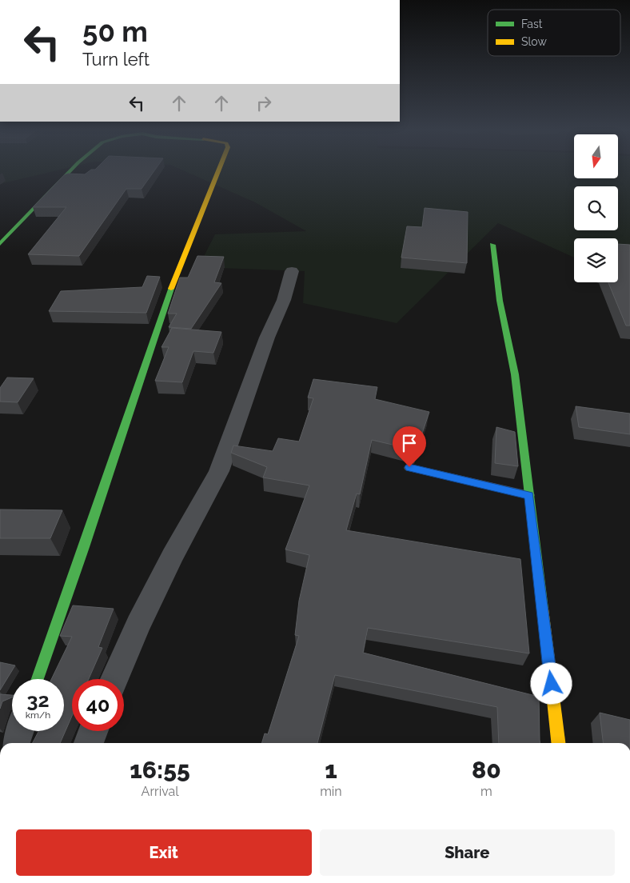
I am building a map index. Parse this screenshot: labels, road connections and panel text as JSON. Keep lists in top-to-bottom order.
{
  "legend": ["Fast", "Slow"],
  "north": "bottom",
  "page": {
    "turn": ["50 m", "Turn left"],
    "speed": "32 km/h",
    "limit": "40",
    "eta": [
      "16:55",
      "Arrival",
      "1",
      "min",
      "80",
      "m"
    ],
    "buttons": ["Exit", "Share"]
  }
}
